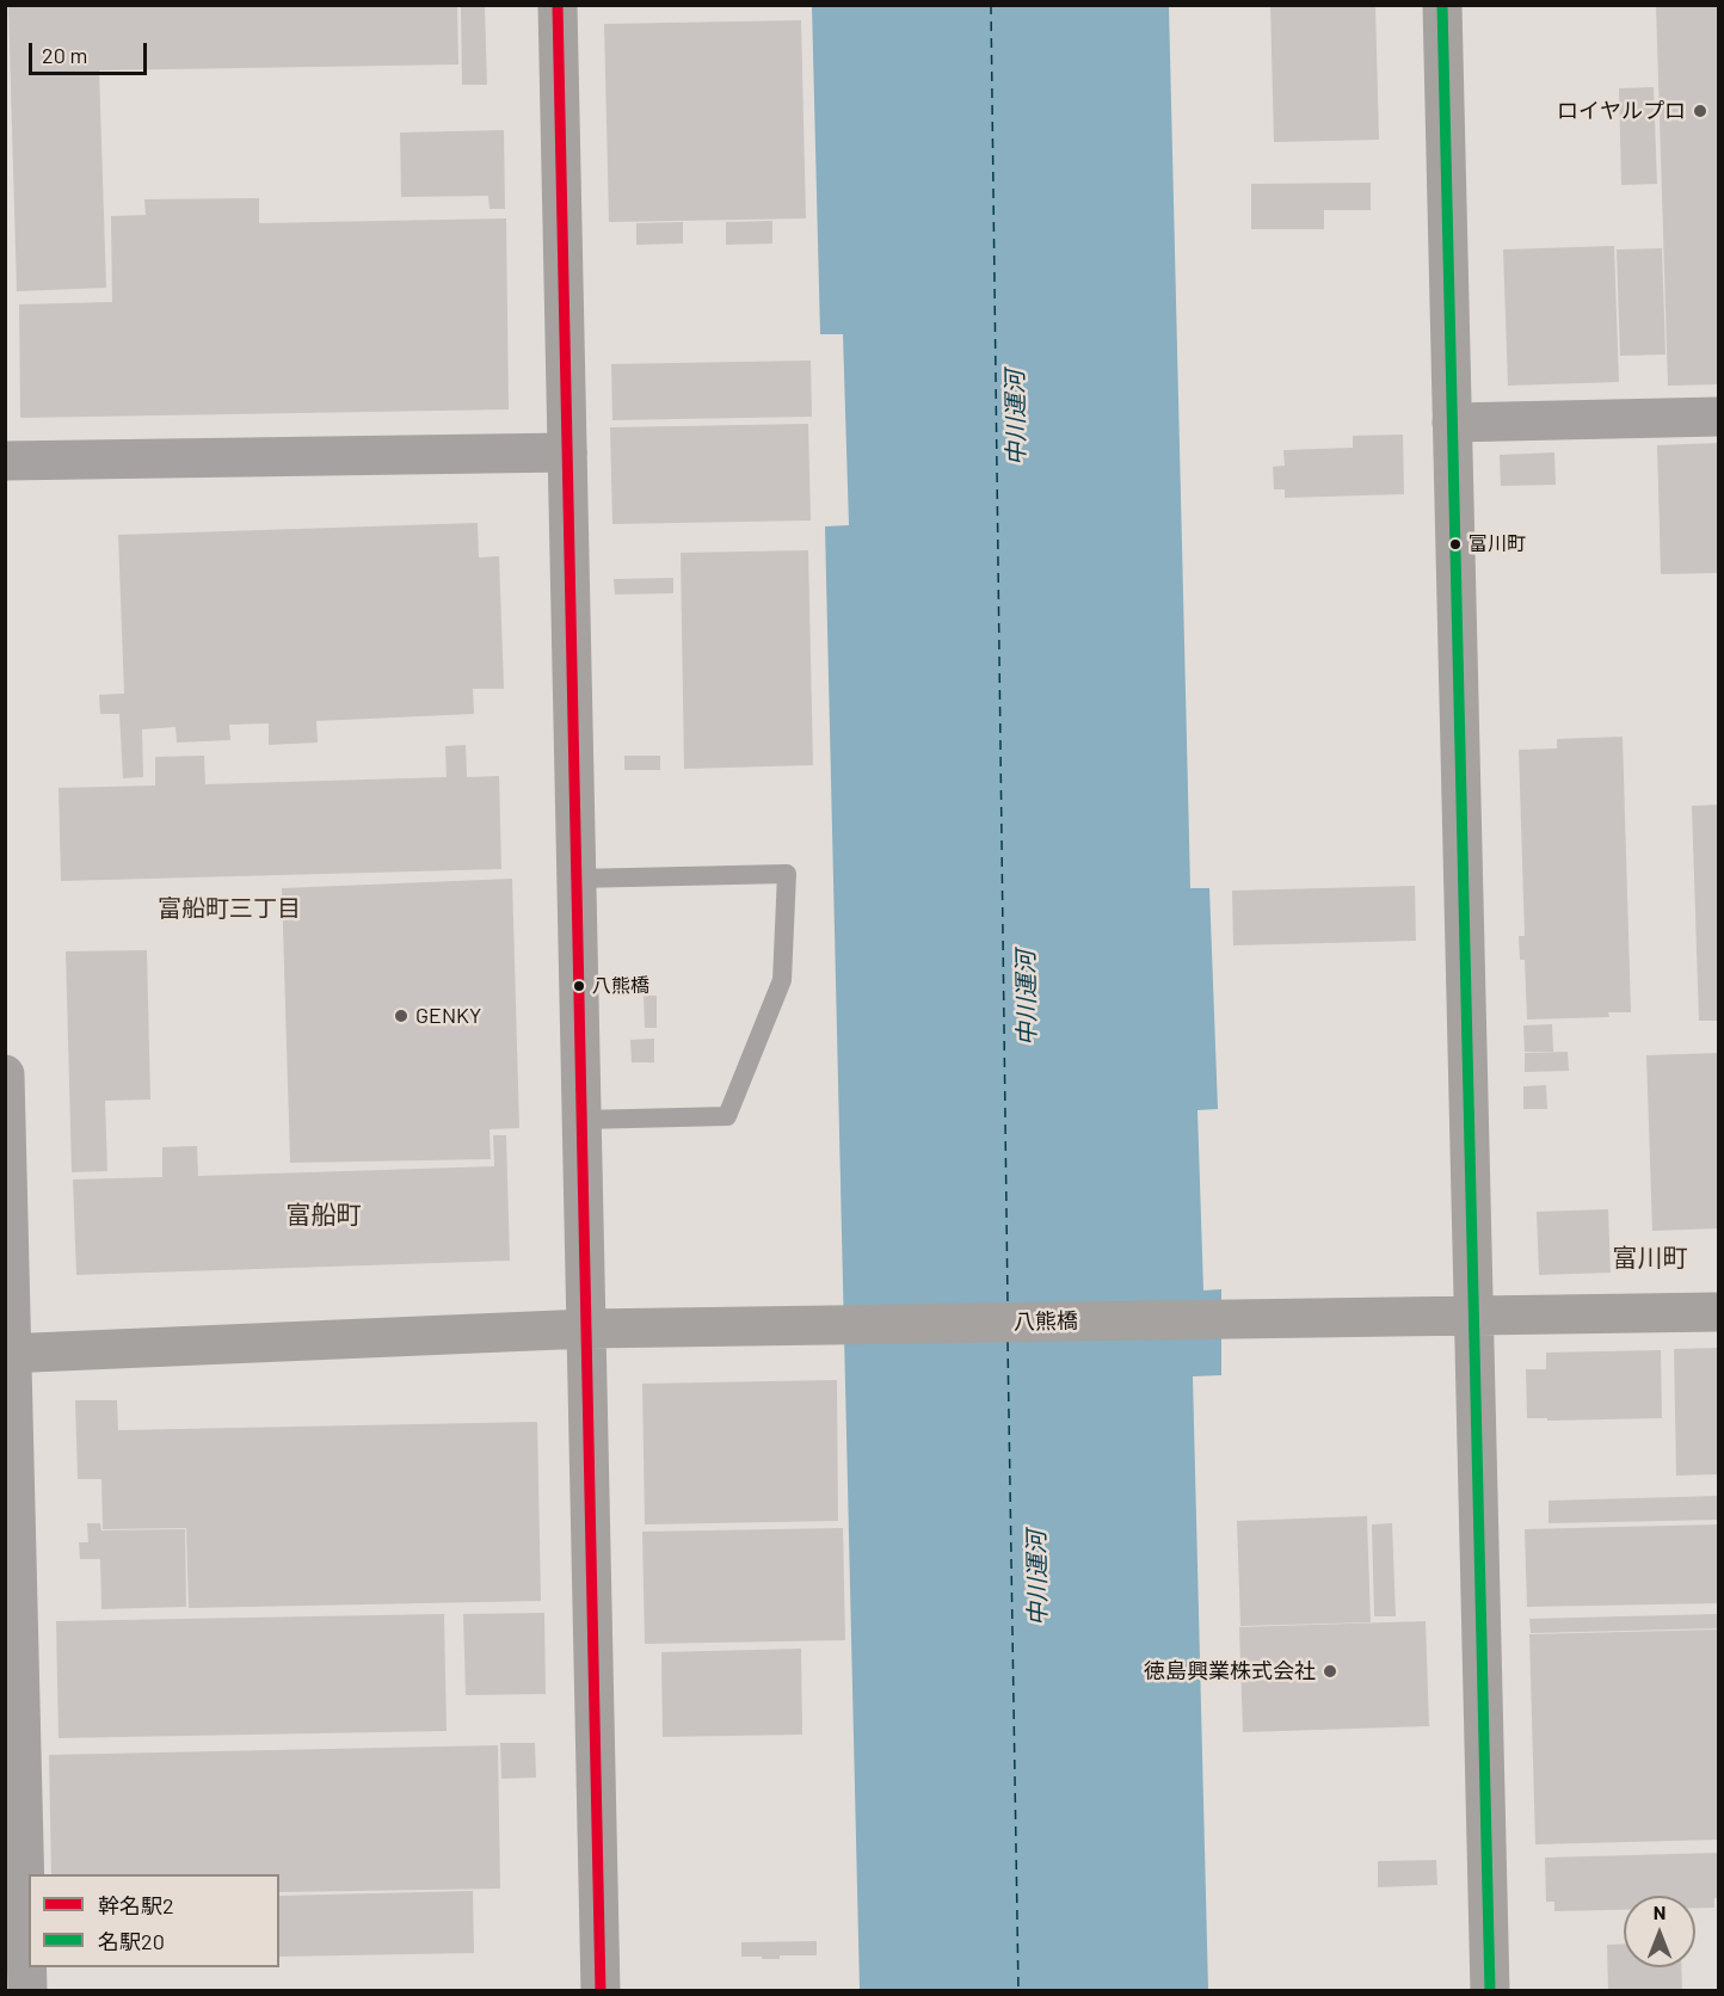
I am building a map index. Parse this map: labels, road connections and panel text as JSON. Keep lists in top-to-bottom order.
{
  "streets": {
    "street": ["八熊橋"]
  },
  "districts": ["富船町三丁目", "富船町", "富川町"],
  "water": ["中川運河"],
  "places": [
    "ロイヤルプロ",
    "富川町",
    "八熊橋",
    "GENKY",
    "徳島興業株式会社"
  ],
  "lines": ["transit line 幹名駅2", "transit line 名駅20"],
  "legend": ["幹名駅2", "名駅20"],
  "scale_bar": "20 m",
  "north": "top"
}
